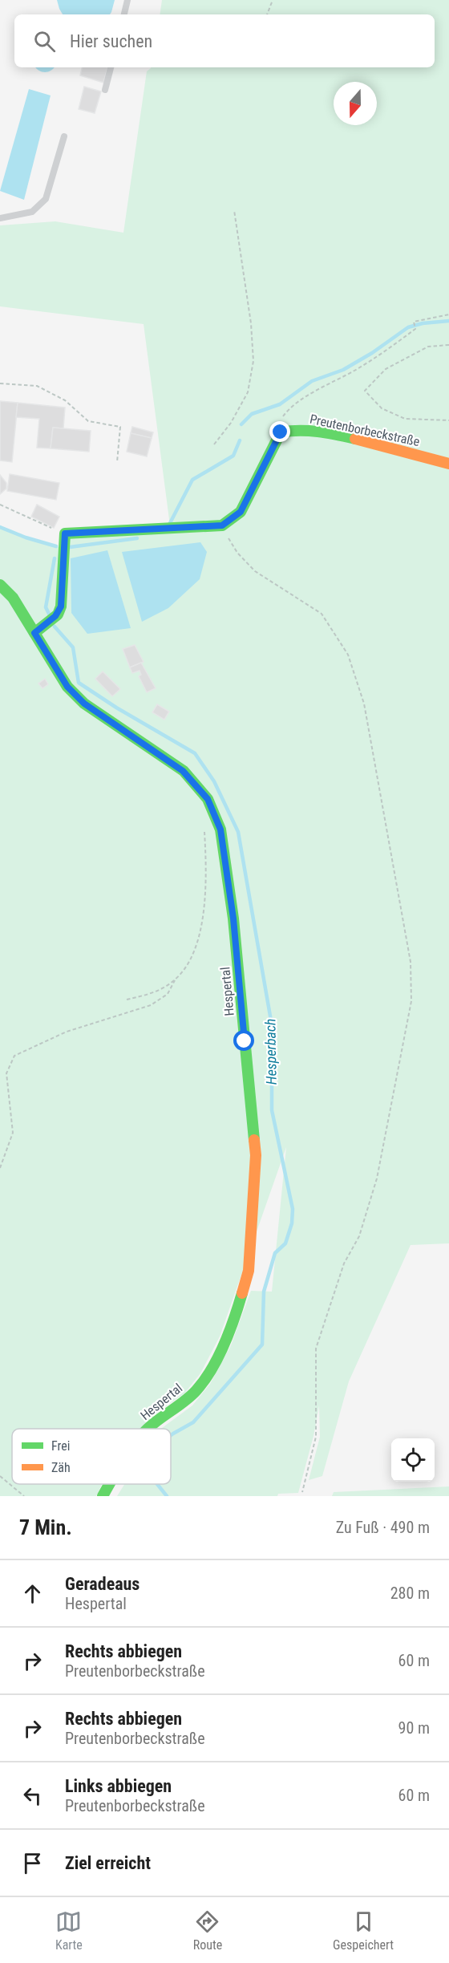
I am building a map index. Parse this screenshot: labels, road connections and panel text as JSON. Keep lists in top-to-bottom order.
{
  "streets": {
    "main road": ["Preutenborbeckstraße", "Hespertal"]
  },
  "water": ["Hesperbach"],
  "legend": ["Frei", "Zäh"],
  "north": "bottom",
  "page": {
    "search": "Hier suchen",
    "heading": ["7 Min.", "Zu Fuß · 490 m"],
    "list": [
      ["Geradeaus", "Hespertal", "280 m"],
      ["Rechts abbiegen", "Preutenborbeckstraße", "60 m"],
      ["Rechts abbiegen", "Preutenborbeckstraße", "90 m"],
      ["Links abbiegen", "Preutenborbeckstraße", "60 m"],
      "Ziel erreicht"
    ],
    "nav": ["Karte", "Route", "Gespeichert"]
  }
}
